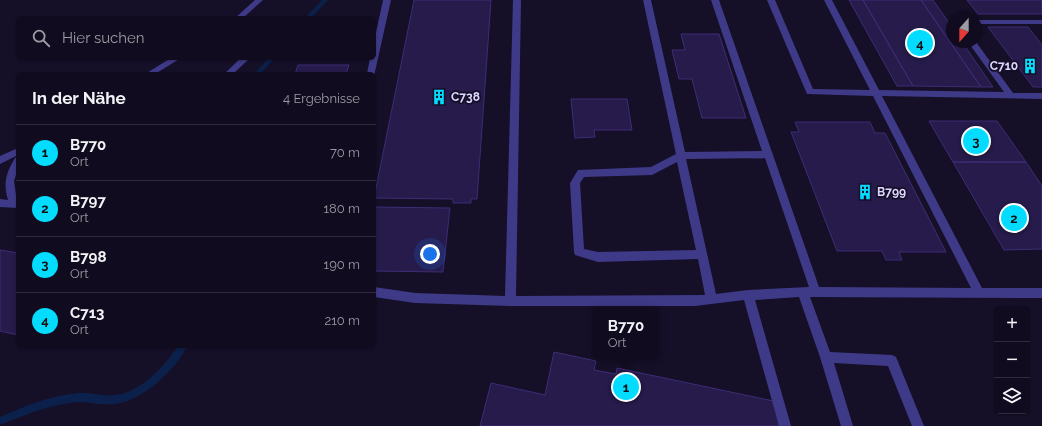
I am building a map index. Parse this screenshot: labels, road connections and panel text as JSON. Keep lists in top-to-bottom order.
{
  "places": {
    "building": ["C710", "C738", "B799"]
  },
  "north": "bottom",
  "page": {
    "search": "Hier suchen",
    "pins": [
      "4",
      "3",
      "2",
      "1"
    ],
    "heading": ["In der Nähe", "4 Ergebnisse"],
    "list": [
      {
        "mark": "1",
        "name": "B770",
        "note": "Ort",
        "value": "70 m"
      },
      {
        "mark": "2",
        "name": "B797",
        "note": "Ort",
        "value": "180 m"
      },
      {
        "mark": "3",
        "name": "B798",
        "note": "Ort",
        "value": "190 m"
      },
      {
        "mark": "4",
        "name": "C713",
        "note": "Ort",
        "value": "210 m"
      }
    ],
    "map_buttons": ["+", "−"],
    "popup": ["B770", "Ort"]
  }
}
